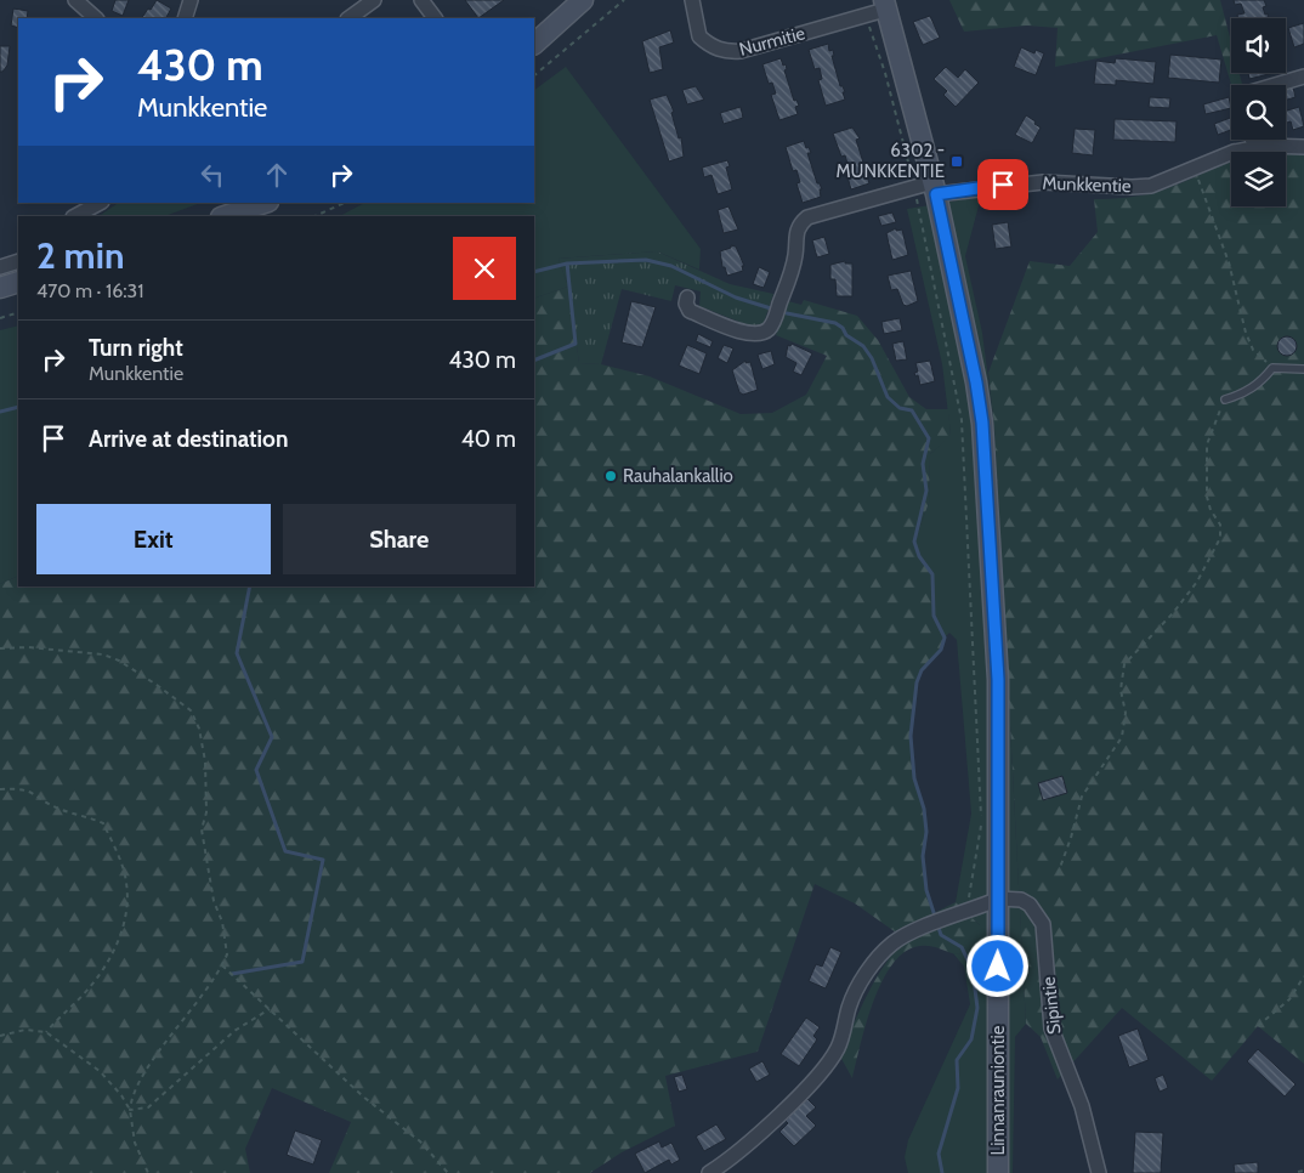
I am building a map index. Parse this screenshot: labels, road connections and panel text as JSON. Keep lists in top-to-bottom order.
{
  "streets": {
    "street": [
      "Nurmitie",
      "Munkkentie",
      "Sipintie",
      "Linnanrauniontie"
    ]
  },
  "crossings": [
    ["Nurmitie", "Linnanrauniontie"],
    ["Munkkentie", "Linnanrauniontie"],
    ["Sipintie", "Linnanrauniontie"]
  ],
  "places": {
    "transit": ["6302 - MUNKKENTIE"],
    "other": ["Rauhalankallio"]
  },
  "page": {
    "turn": ["430 m", "Munkkentie"],
    "heading": ["2 min", "470 m · 16:31"],
    "list": [
      {
        "name": "Turn right",
        "note": "Munkkentie",
        "value": "430 m"
      },
      {
        "name": "Arrive at destination",
        "value": "40 m"
      }
    ],
    "buttons": ["Exit", "Share"]
  }
}
